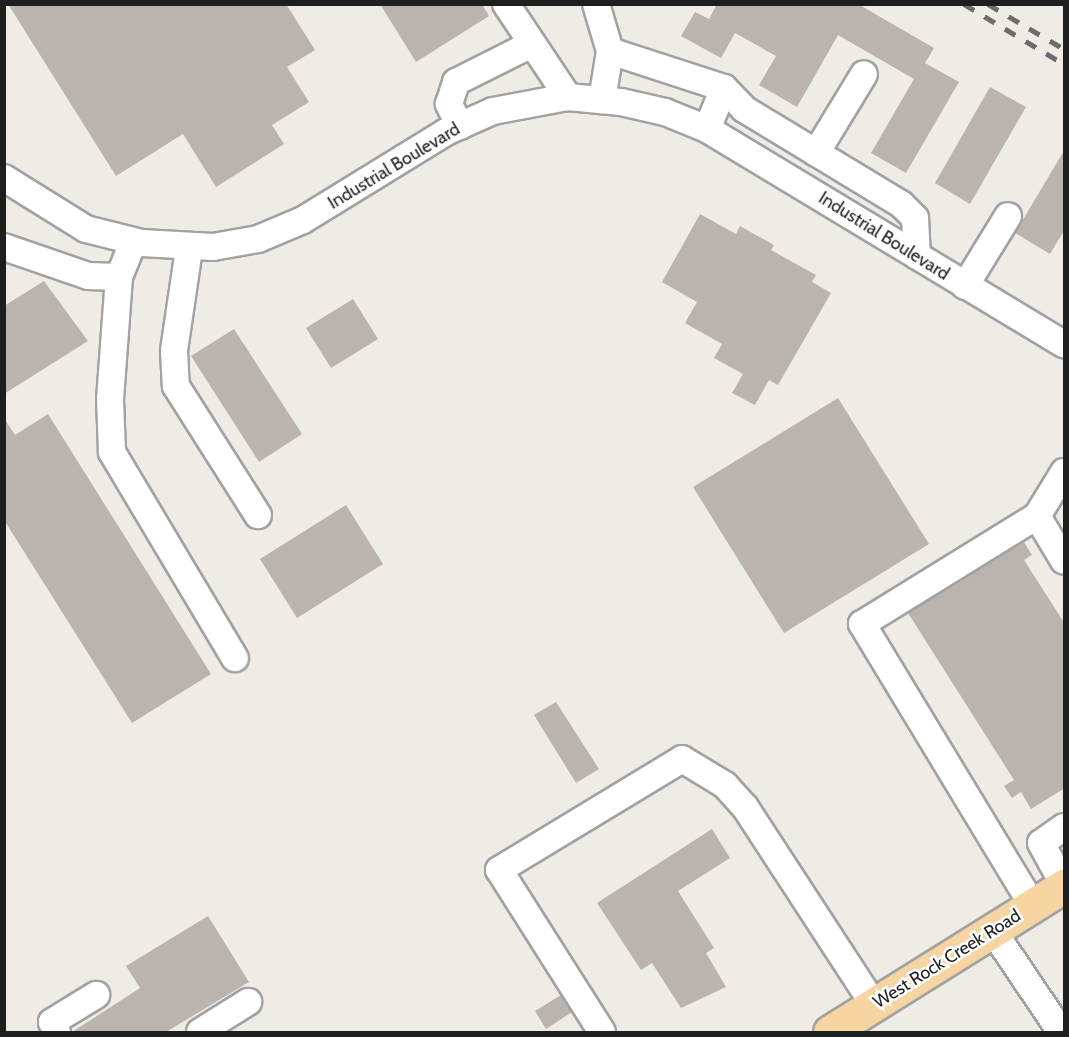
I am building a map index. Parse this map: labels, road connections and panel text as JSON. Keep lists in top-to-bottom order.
{
  "streets": {
    "main road": ["West Rock Creek Road"],
    "street": ["Industrial Boulevard"]
  }
}
